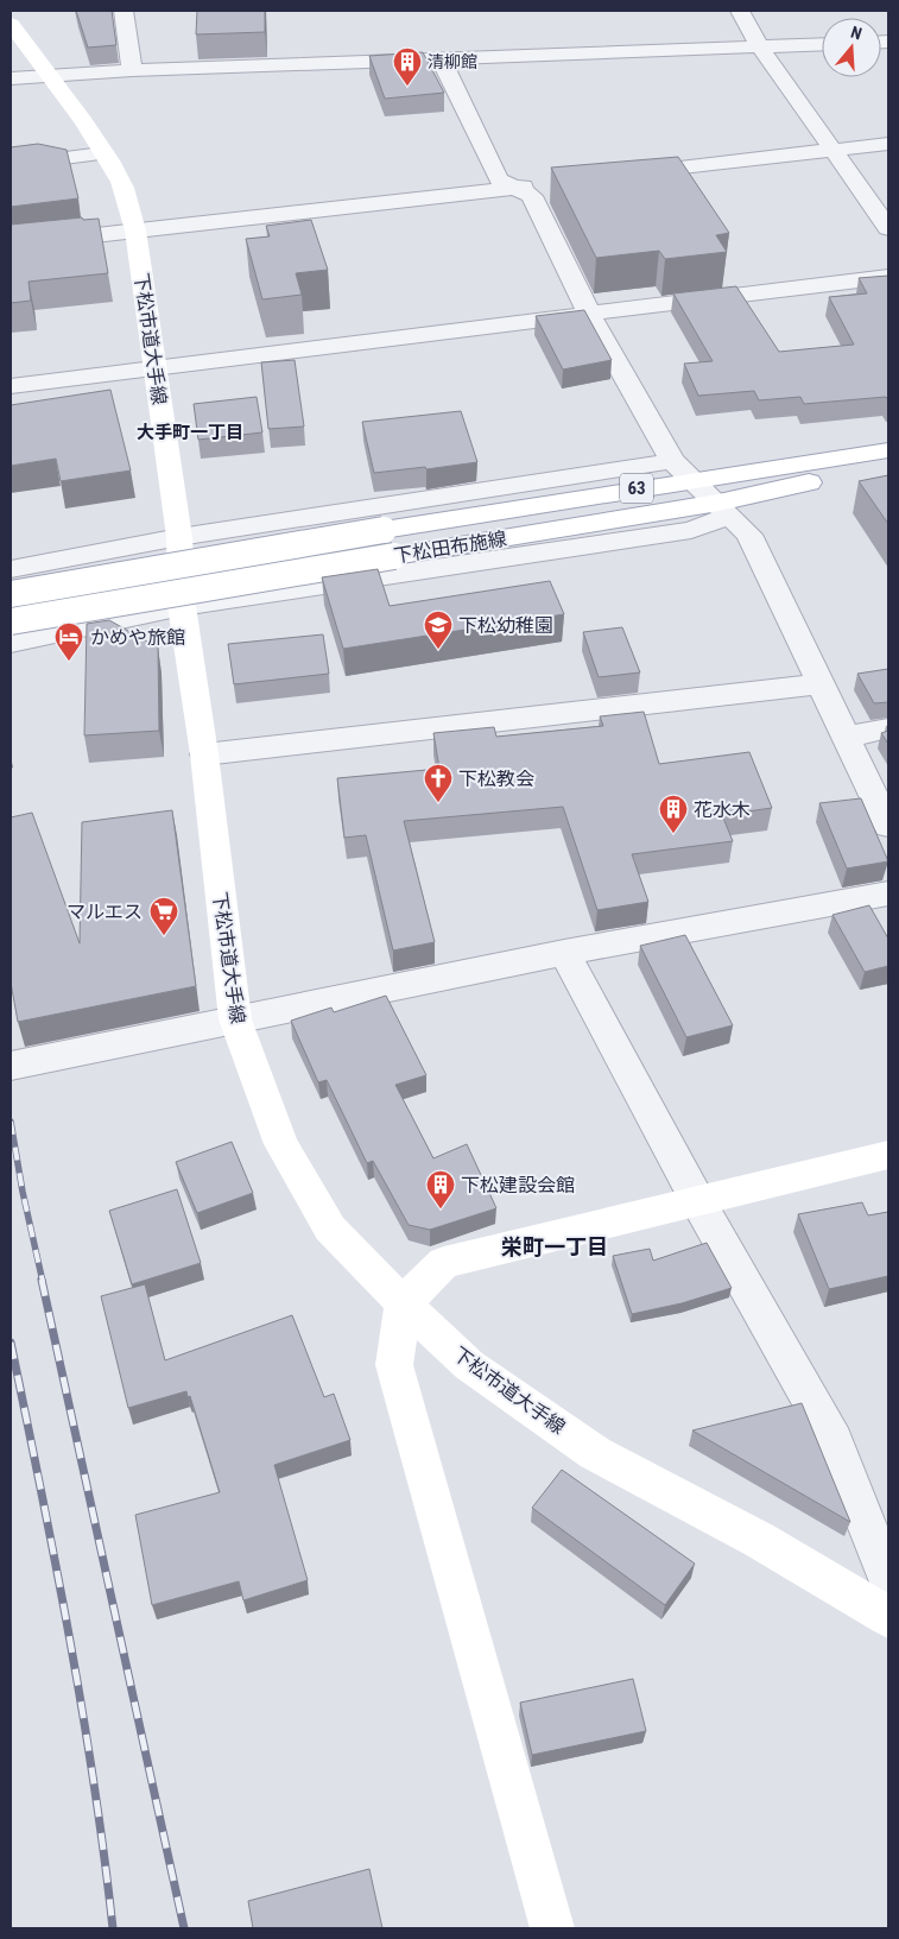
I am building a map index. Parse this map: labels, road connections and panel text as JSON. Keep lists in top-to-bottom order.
{
  "streets": {
    "street": ["下松市道大手線", "63", "下松田布施線"]
  },
  "districts": ["大手町一丁目", "栄町一丁目"],
  "places": {
    "building": ["清柳館", "花水木", "下松建設会館"],
    "school or university": ["下松幼稚園"],
    "hotel": ["かめや旅館"],
    "church": ["下松教会"],
    "supermarket": ["マルエス"]
  },
  "north": "top"
}
